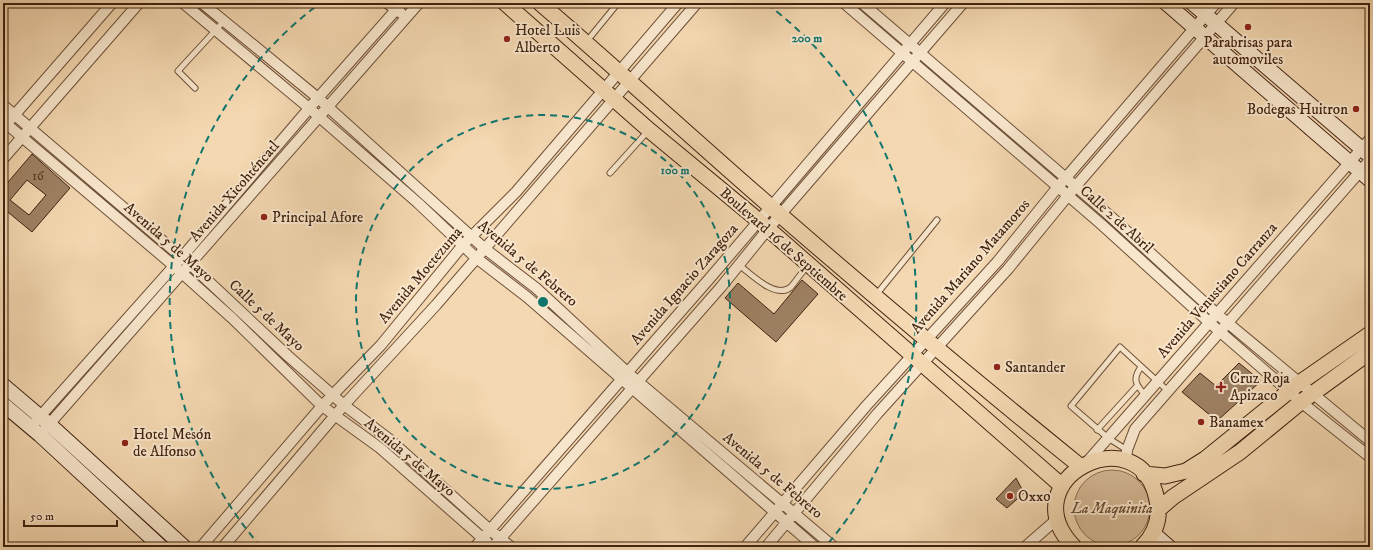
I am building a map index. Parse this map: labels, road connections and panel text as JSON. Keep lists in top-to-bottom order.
{
  "streets": {
    "main road": ["Boulevard 16 de Septiembre"],
    "street": [
      "Avenida Xicohténcatl",
      "Calle 2 de Abril",
      "Avenida 5 de Mayo",
      "Avenida 5 de Febrero",
      "Avenida Mariano Matamoros",
      "Avenida Moctezuma",
      "Avenida Ignacio Zaragoza",
      "Avenida Venustiano Carranza",
      "Calle 5 de Mayo"
    ]
  },
  "crossings": [
    ["Avenida Xicohténcatl", "Avenida 5 de Mayo"],
    ["Avenida Xicohténcatl", "Avenida 5 de Febrero"],
    ["Avenida Xicohténcatl", "Calle 5 de Mayo"],
    ["Calle 2 de Abril", "Avenida Mariano Matamoros"],
    ["Calle 2 de Abril", "Avenida Ignacio Zaragoza"],
    ["Calle 2 de Abril", "Avenida Venustiano Carranza"],
    ["Avenida 5 de Mayo", "Avenida Moctezuma"],
    ["Avenida 5 de Mayo", "Avenida Ignacio Zaragoza"],
    ["Boulevard 16 de Septiembre", "Avenida Mariano Matamoros"],
    ["Boulevard 16 de Septiembre", "Avenida Moctezuma"],
    ["Boulevard 16 de Septiembre", "Avenida Ignacio Zaragoza"],
    ["Boulevard 16 de Septiembre", "Avenida Venustiano Carranza"],
    ["Avenida 5 de Febrero", "Avenida Mariano Matamoros"],
    ["Avenida 5 de Febrero", "Avenida Moctezuma"],
    ["Avenida 5 de Febrero", "Avenida Ignacio Zaragoza"],
    ["Avenida Moctezuma", "Calle 5 de Mayo"],
    ["Avenida Ignacio Zaragoza", "Calle 5 de Mayo"]
  ],
  "parks": ["La Maquinita"],
  "places": {
    "other": [
      "Parabrisas para automoviles",
      "Hotel Luis Alberto",
      "Bodegas Huitron",
      "Principal Afore",
      "Santander",
      "Banamex",
      "Hotel Mesón de Alfonso",
      "Oxxo"
    ],
    "health": ["Cruz Roja Apizaco"]
  },
  "house_numbers": ["16"],
  "scale_bar": "50 m",
  "rings": ["200 m", "100 m"]
}
